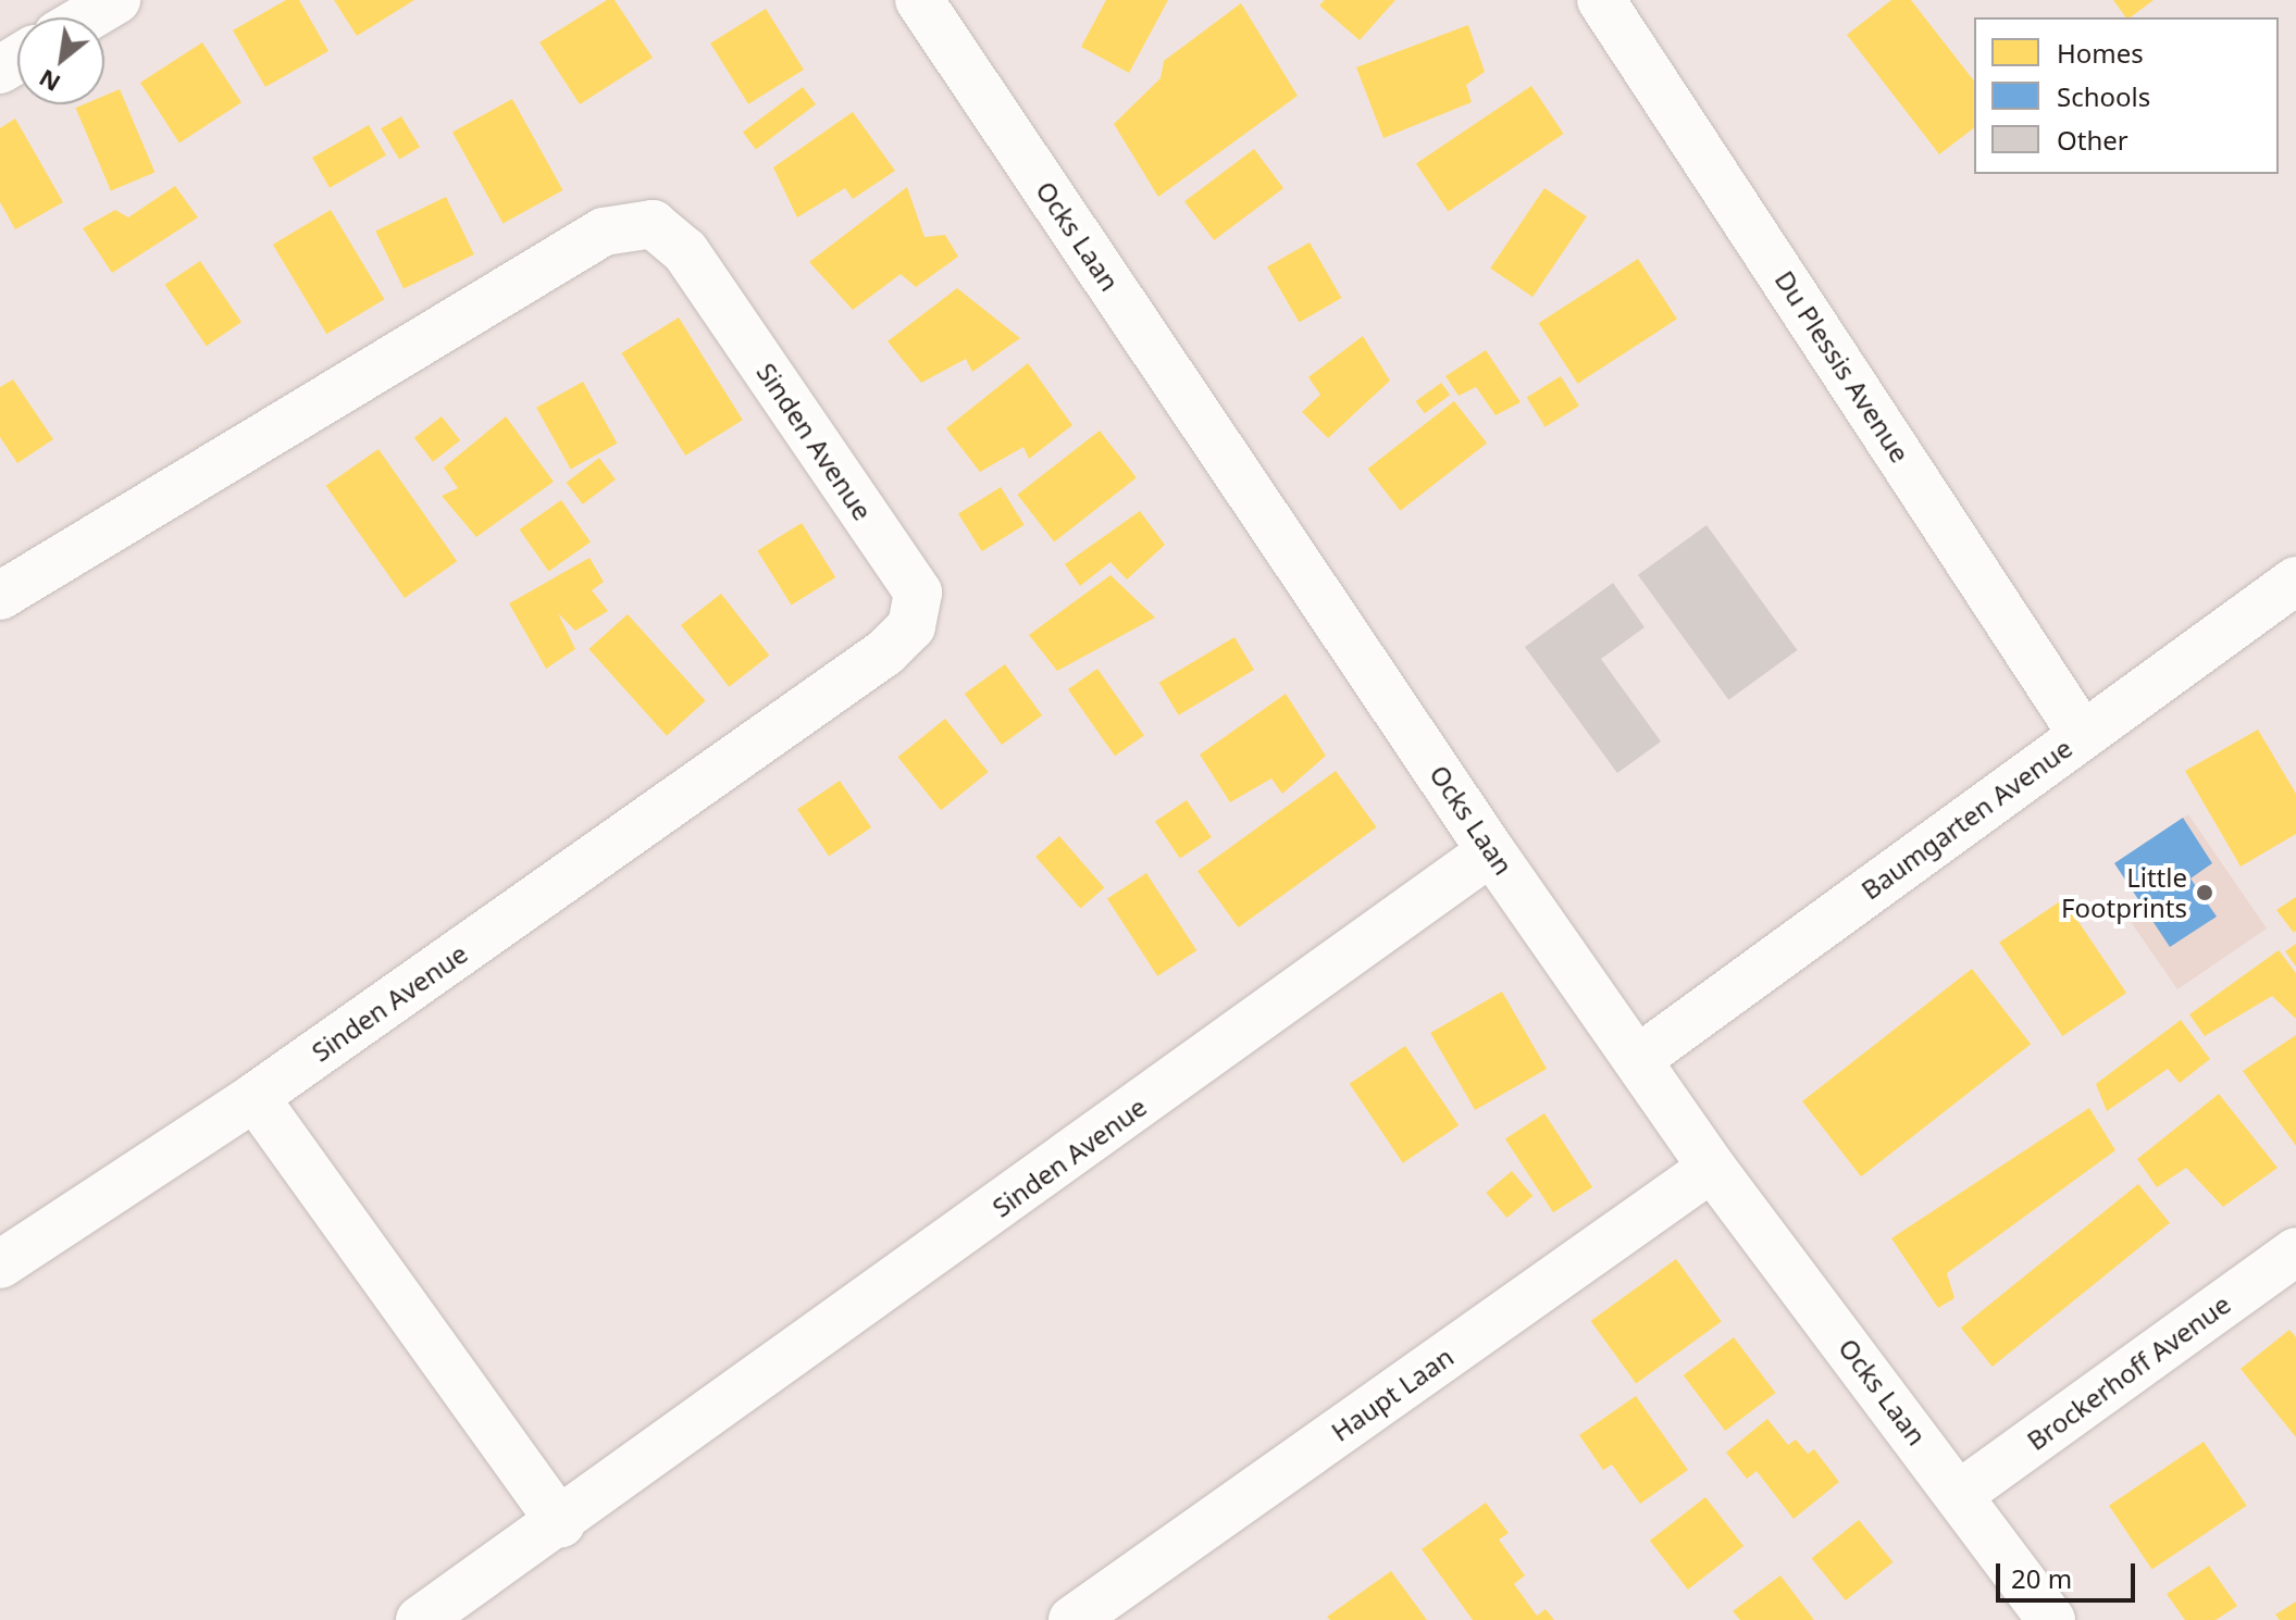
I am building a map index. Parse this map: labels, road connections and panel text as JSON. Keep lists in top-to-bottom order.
{
  "streets": {
    "street": [
      "Ocks Laan",
      "Du Plessis Avenue",
      "Sinden Avenue",
      "Baumgarten Avenue",
      "Brockerhoff Avenue",
      "Haupt Laan"
    ]
  },
  "crossings": [
    ["Ocks Laan", "Sinden Avenue"],
    ["Ocks Laan", "Baumgarten Avenue"],
    ["Ocks Laan", "Brockerhoff Avenue"],
    ["Ocks Laan", "Haupt Laan"],
    ["Du Plessis Avenue", "Baumgarten Avenue"]
  ],
  "places": ["Little Footprints"],
  "legend": ["Homes", "Schools", "Other"],
  "scale_bar": "20 m",
  "north": "bottom left"
}
